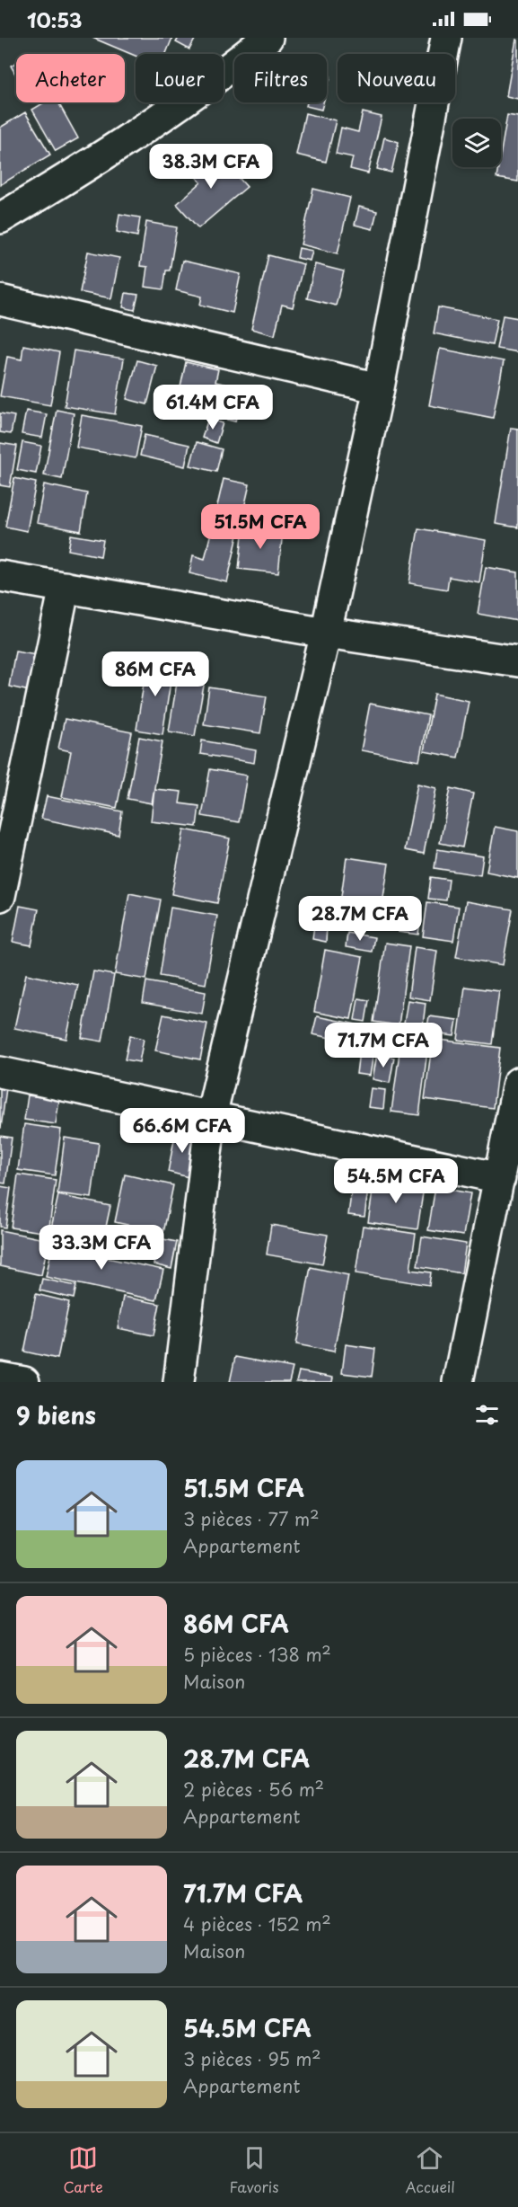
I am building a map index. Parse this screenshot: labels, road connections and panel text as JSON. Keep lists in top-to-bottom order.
{
  "page": {
    "status": "10:53",
    "chip": [
      "Acheter",
      "Louer",
      "Filtres",
      "Nouveau"
    ],
    "price": [
      "38.3M CFA",
      "61.4M CFA",
      "51.5M CFA",
      "86M CFA",
      "28.7M CFA",
      "71.7M CFA",
      "66.6M CFA",
      "54.5M CFA",
      "33.3M CFA"
    ],
    "heading": "9 biens",
    "list": [
      {
        "name": "51.5M CFA",
        "note": "3 pièces · 77 m² · Appartement"
      },
      {
        "name": "86M CFA",
        "note": "5 pièces · 138 m² · Maison"
      },
      {
        "name": "28.7M CFA",
        "note": "2 pièces · 56 m² · Appartement"
      },
      {
        "name": "71.7M CFA",
        "note": "4 pièces · 152 m² · Maison"
      },
      {
        "name": "54.5M CFA",
        "note": "3 pièces · 95 m² · Appartement"
      }
    ],
    "tabs": ["Carte", "Favoris", "Accueil"]
  }
}
